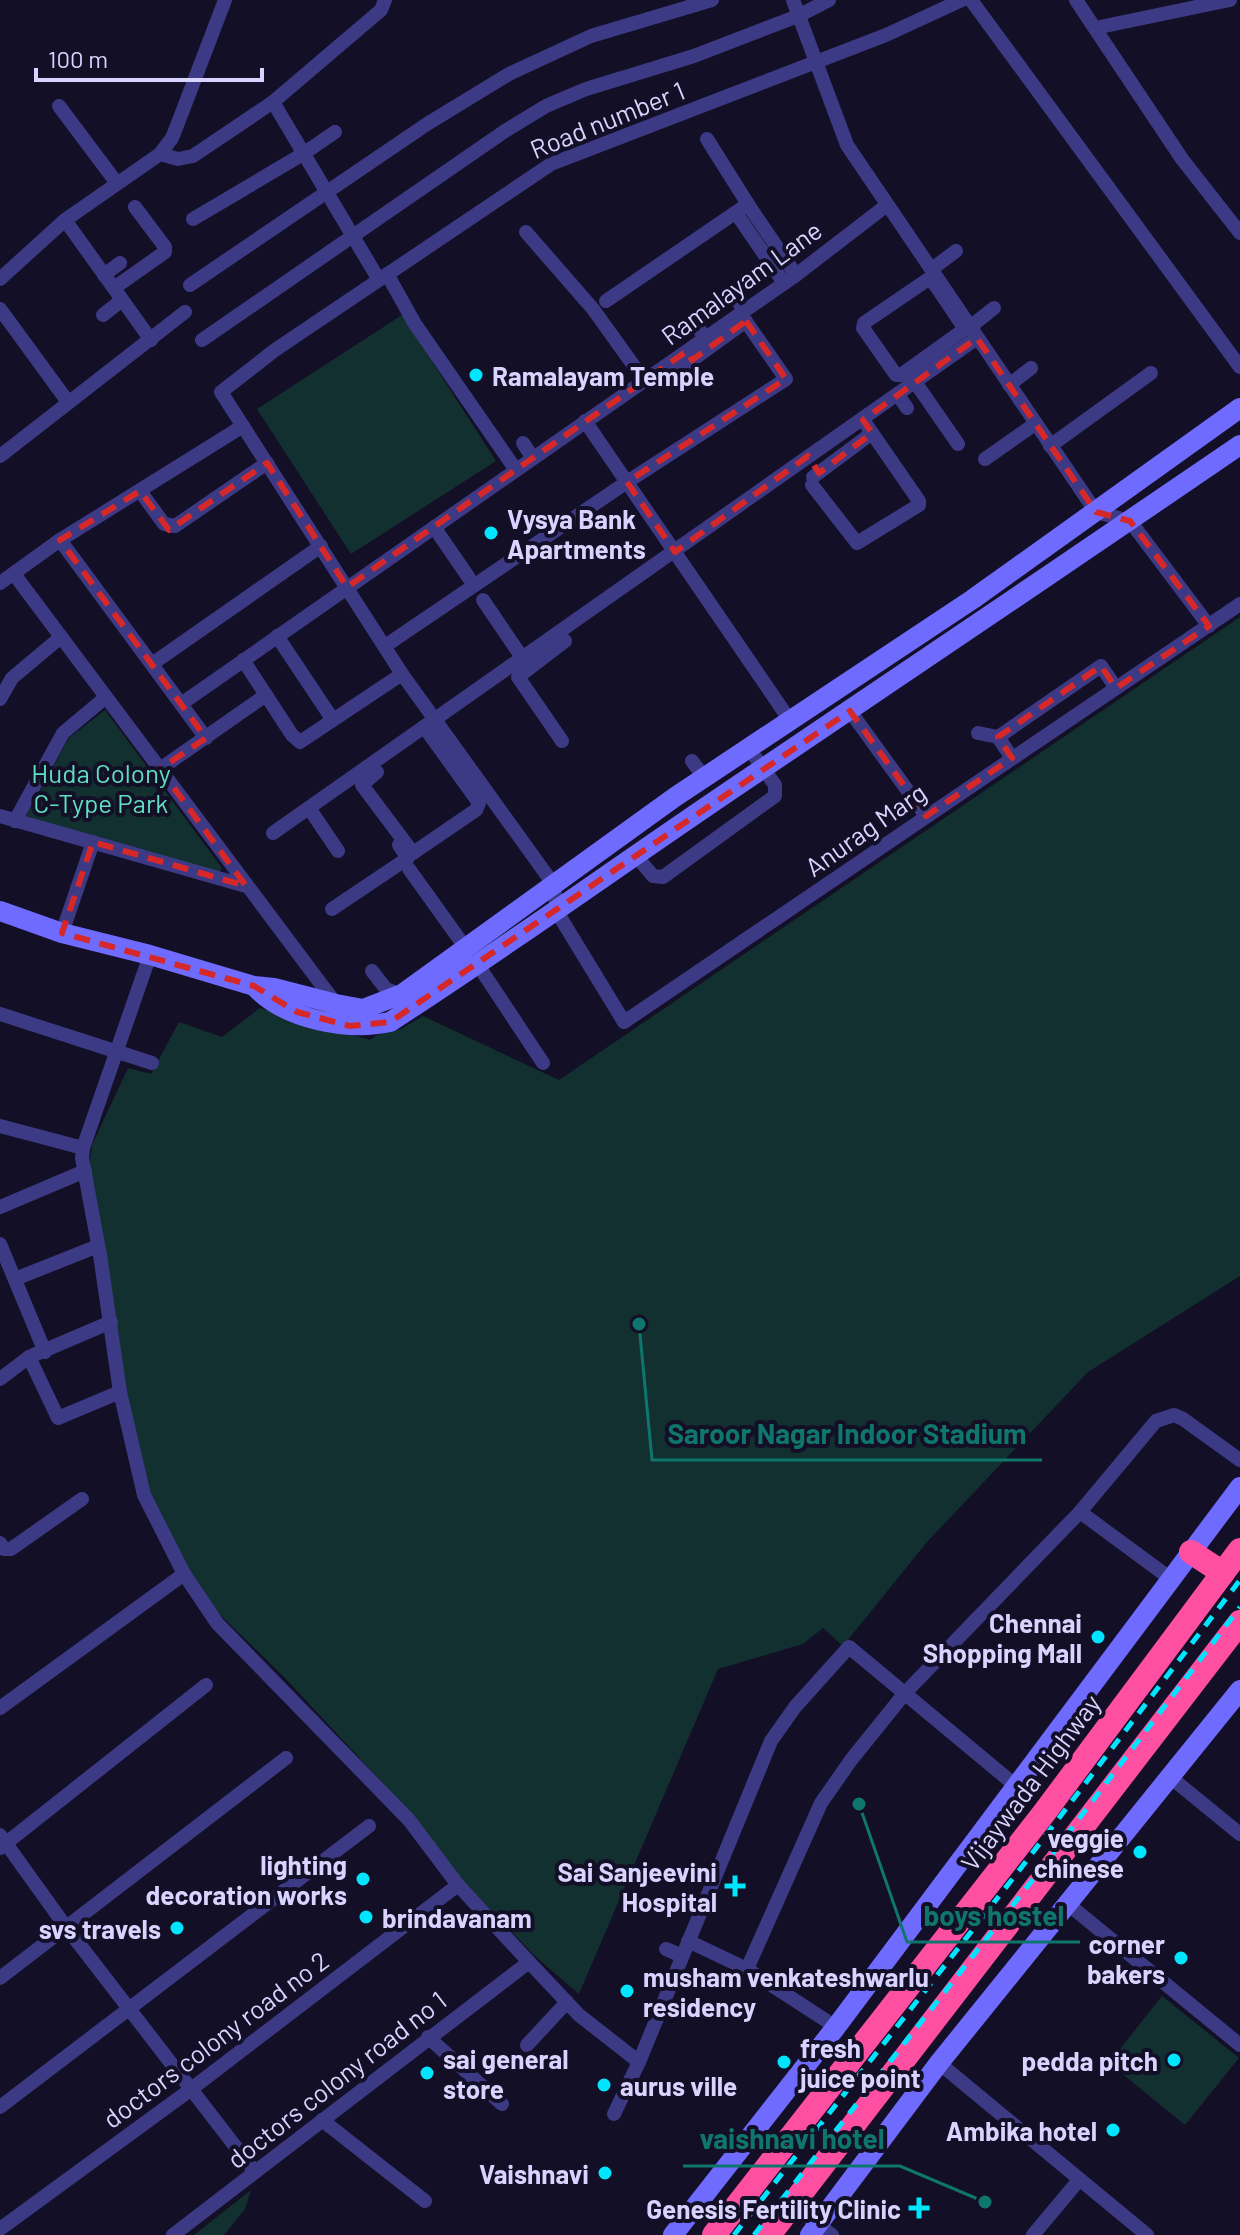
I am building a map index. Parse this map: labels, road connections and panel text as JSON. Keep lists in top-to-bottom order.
{
  "streets": {
    "highway": ["Vijaywada Highway"],
    "street": [
      "Road number 1",
      "Ramalayam Lane",
      "Anurag Marg",
      "doctors colony road no 2",
      "doctors colony road no 1"
    ]
  },
  "parks": ["Huda Colony C-Type Park"],
  "places": {
    "other": [
      "Ramalayam Temple",
      "Vysya Bank Apartments",
      "Saroor Nagar Indoor Stadium",
      "Chennai Shopping Mall",
      "boys hostel",
      "veggie chinese",
      "lighting decoration works",
      "brindavanam",
      "svs travels",
      "corner bakers",
      "musham venkateshwarlu residency",
      "pedda pitch",
      "fresh juice point",
      "sai general store",
      "aurus ville",
      "Ambika hotel",
      "Vaishnavi",
      "vaishnavi hotel"
    ],
    "health": ["Sai Sanjeevini Hospital", "Genesis Fertility Clinic"]
  },
  "scale_bar": "100 m"
}
